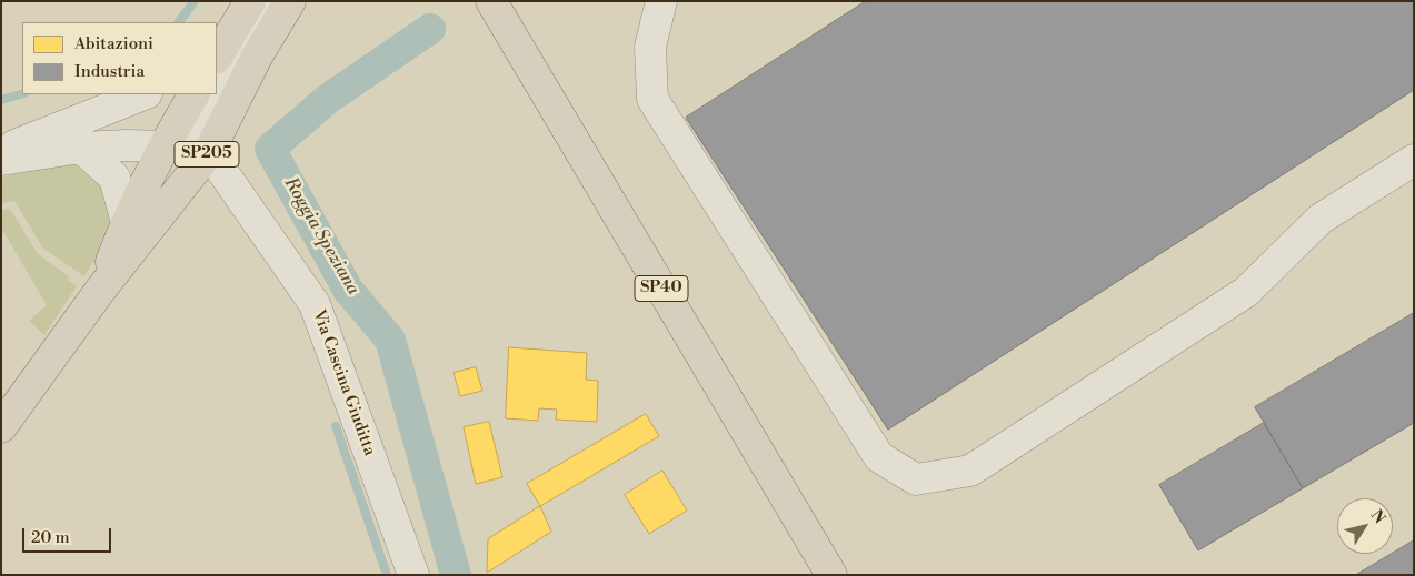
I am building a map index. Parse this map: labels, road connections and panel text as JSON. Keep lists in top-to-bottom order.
{
  "streets": {
    "main road": ["SP205", "SP40"],
    "street": ["Via Cascina Giuditta"]
  },
  "crossings": [
    ["SP205", "Via Cascina Giuditta"]
  ],
  "water": ["Roggia Speziana"],
  "legend": ["Abitazioni", "Industria"],
  "scale_bar": "20 m",
  "north": "top right"
}
